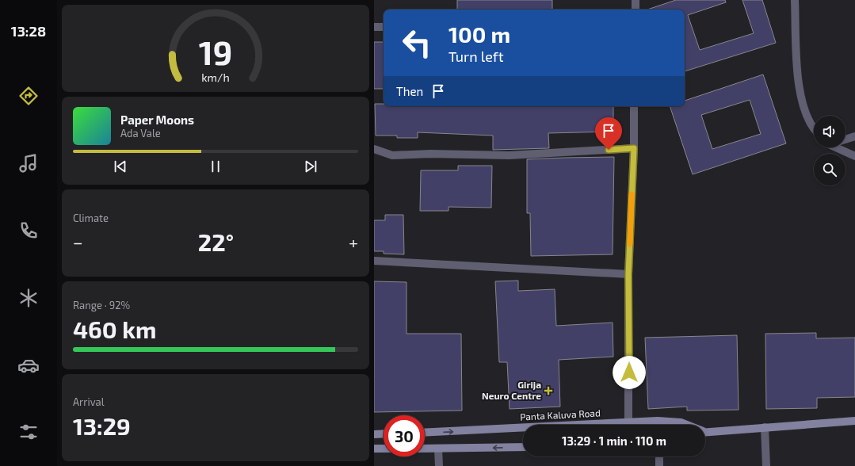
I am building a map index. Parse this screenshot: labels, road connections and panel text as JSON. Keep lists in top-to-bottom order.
{
  "streets": {
    "street": ["Panta Kaluva Road"]
  },
  "places": {
    "health": ["Girija Neuro Centre"]
  },
  "page": {
    "tabs": "13:28",
    "turn": ["100 m", "Turn left"],
    "then": "Then",
    "song": ["Paper Moons", "Ada Vale"],
    "tile": [
      "Climate",
      ["Range · 92%", "460 km"],
      ["Arrival", "13:29"]
    ],
    "heat": ["−", "22°", "+"],
    "limit": "30",
    "trip": "13:29 · 1 min · 110 m",
    "gauge": ["19", "km/h"]
  }
}
